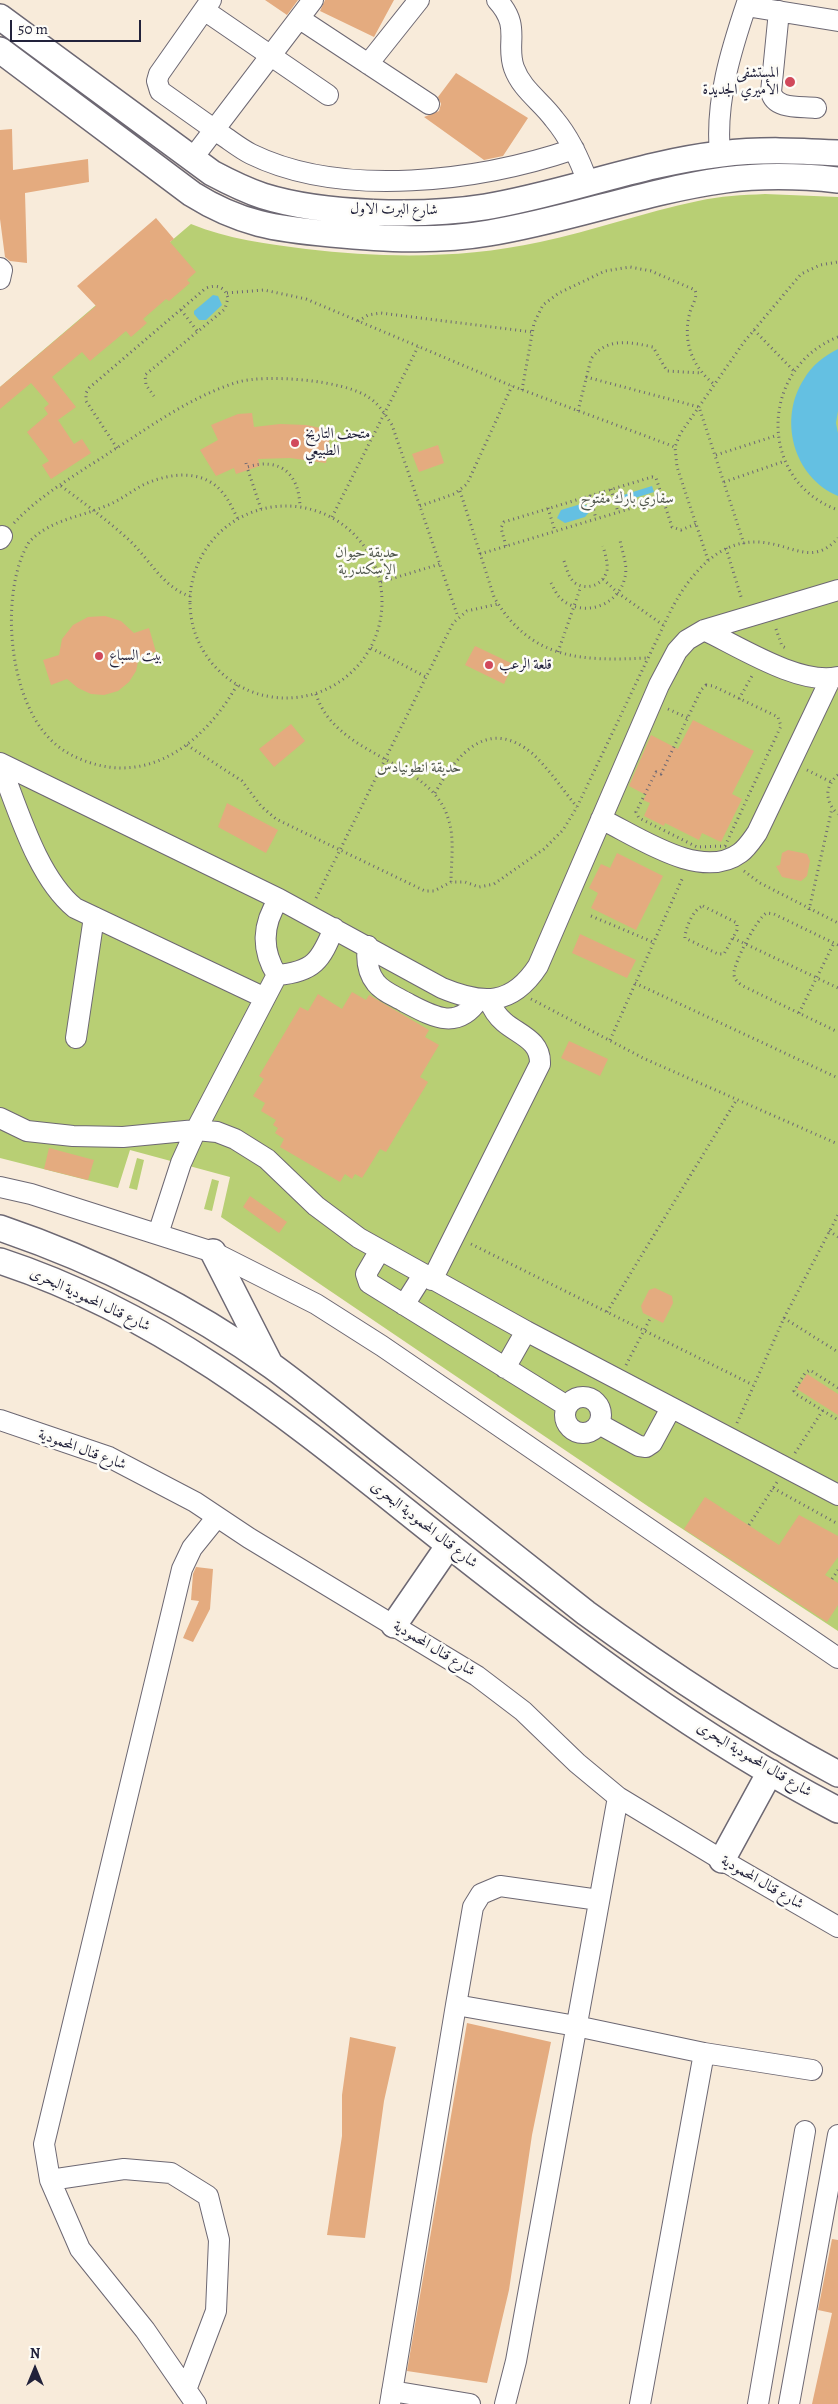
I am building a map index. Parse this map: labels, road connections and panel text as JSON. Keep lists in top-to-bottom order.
{
  "streets": {
    "main road": ["شارع البرت الاول", "شارع قنال المحمودية البحرى"],
    "street": ["شارع قنال المحمودية"]
  },
  "parks": ["سفاري بارك مفتوح", "حديقة حيوان الإسكندرية", "حديقة انطونيادس"],
  "places": [
    "المستشفى الأميري الجديدة",
    "متحف التاريخ الطبيعي",
    "بيت السباع",
    "قلعة الرعب"
  ],
  "scale_bar": "50 m",
  "north": "top"
}
